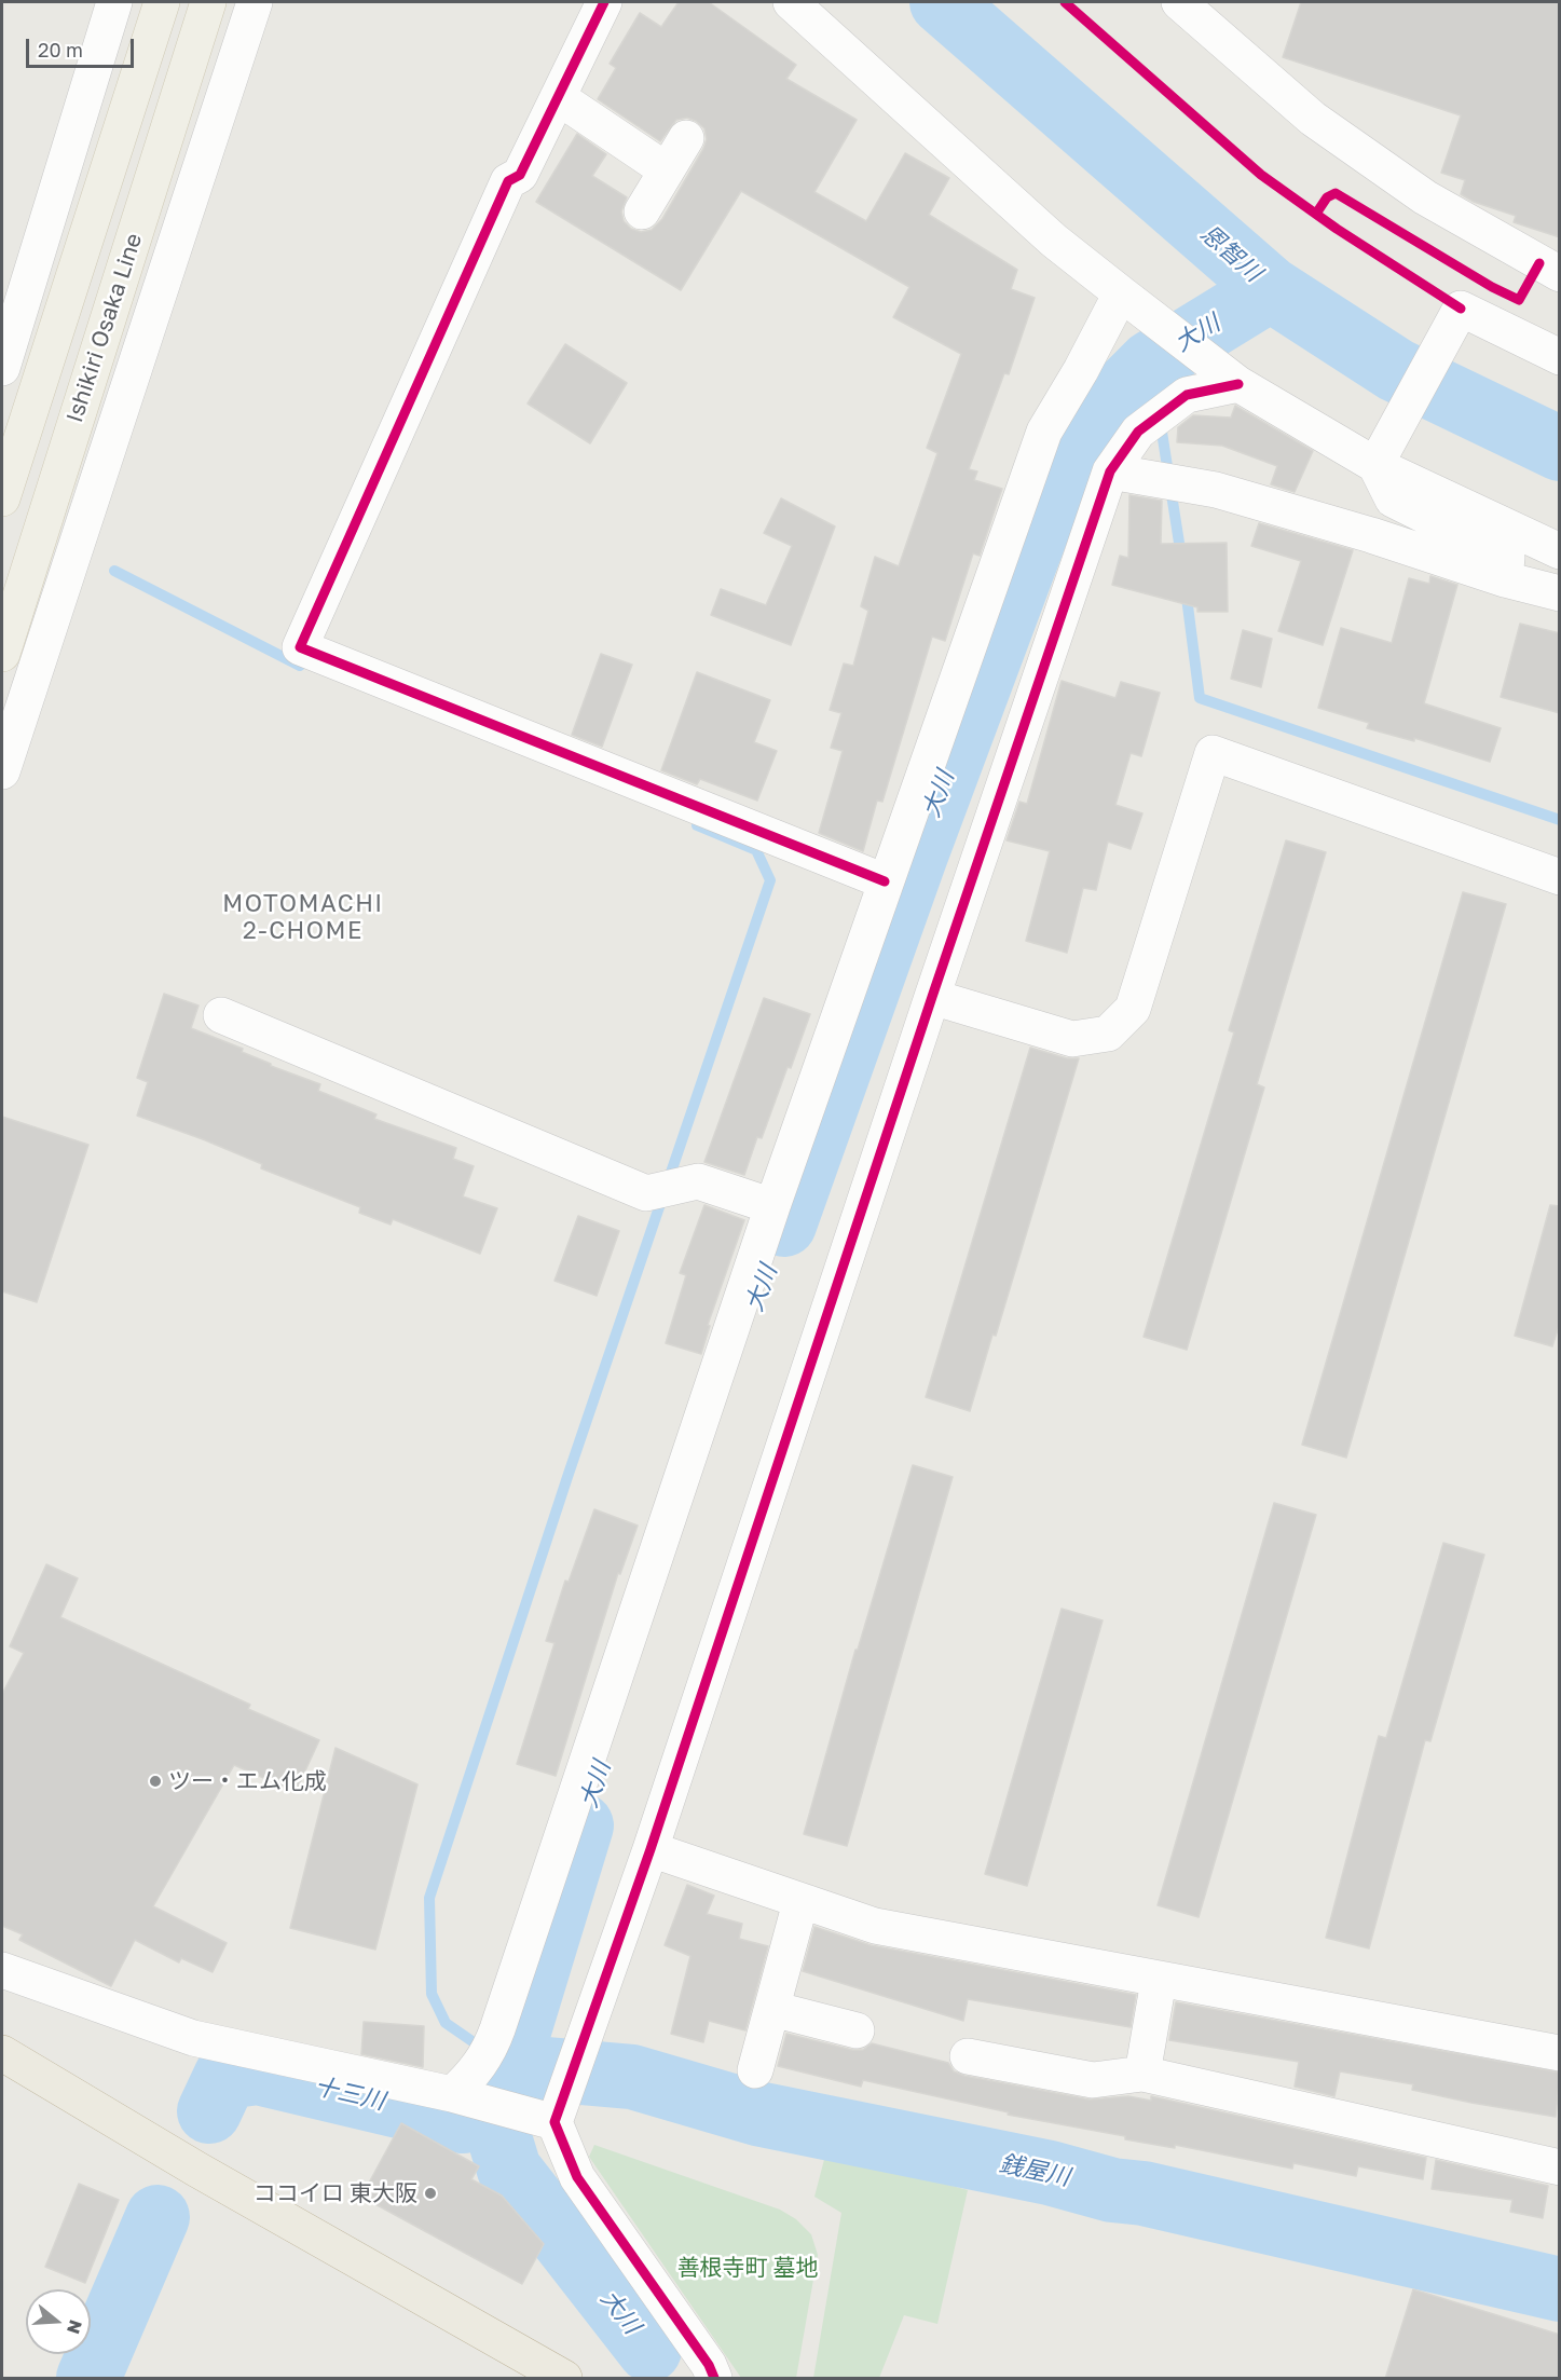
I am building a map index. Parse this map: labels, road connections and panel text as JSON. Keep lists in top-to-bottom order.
{
  "streets": {
    "main road": ["Ishikiri Osaka Line"]
  },
  "districts": ["MOTOMACHI 2-CHOME"],
  "water": [
    "恩智川",
    "大川",
    "十三川",
    "銭屋川"
  ],
  "parks": ["善根寺町 墓地"],
  "places": ["ツー・エム化成", "ココイロ 東大阪"],
  "scale_bar": "20 m",
  "north": "right"
}
